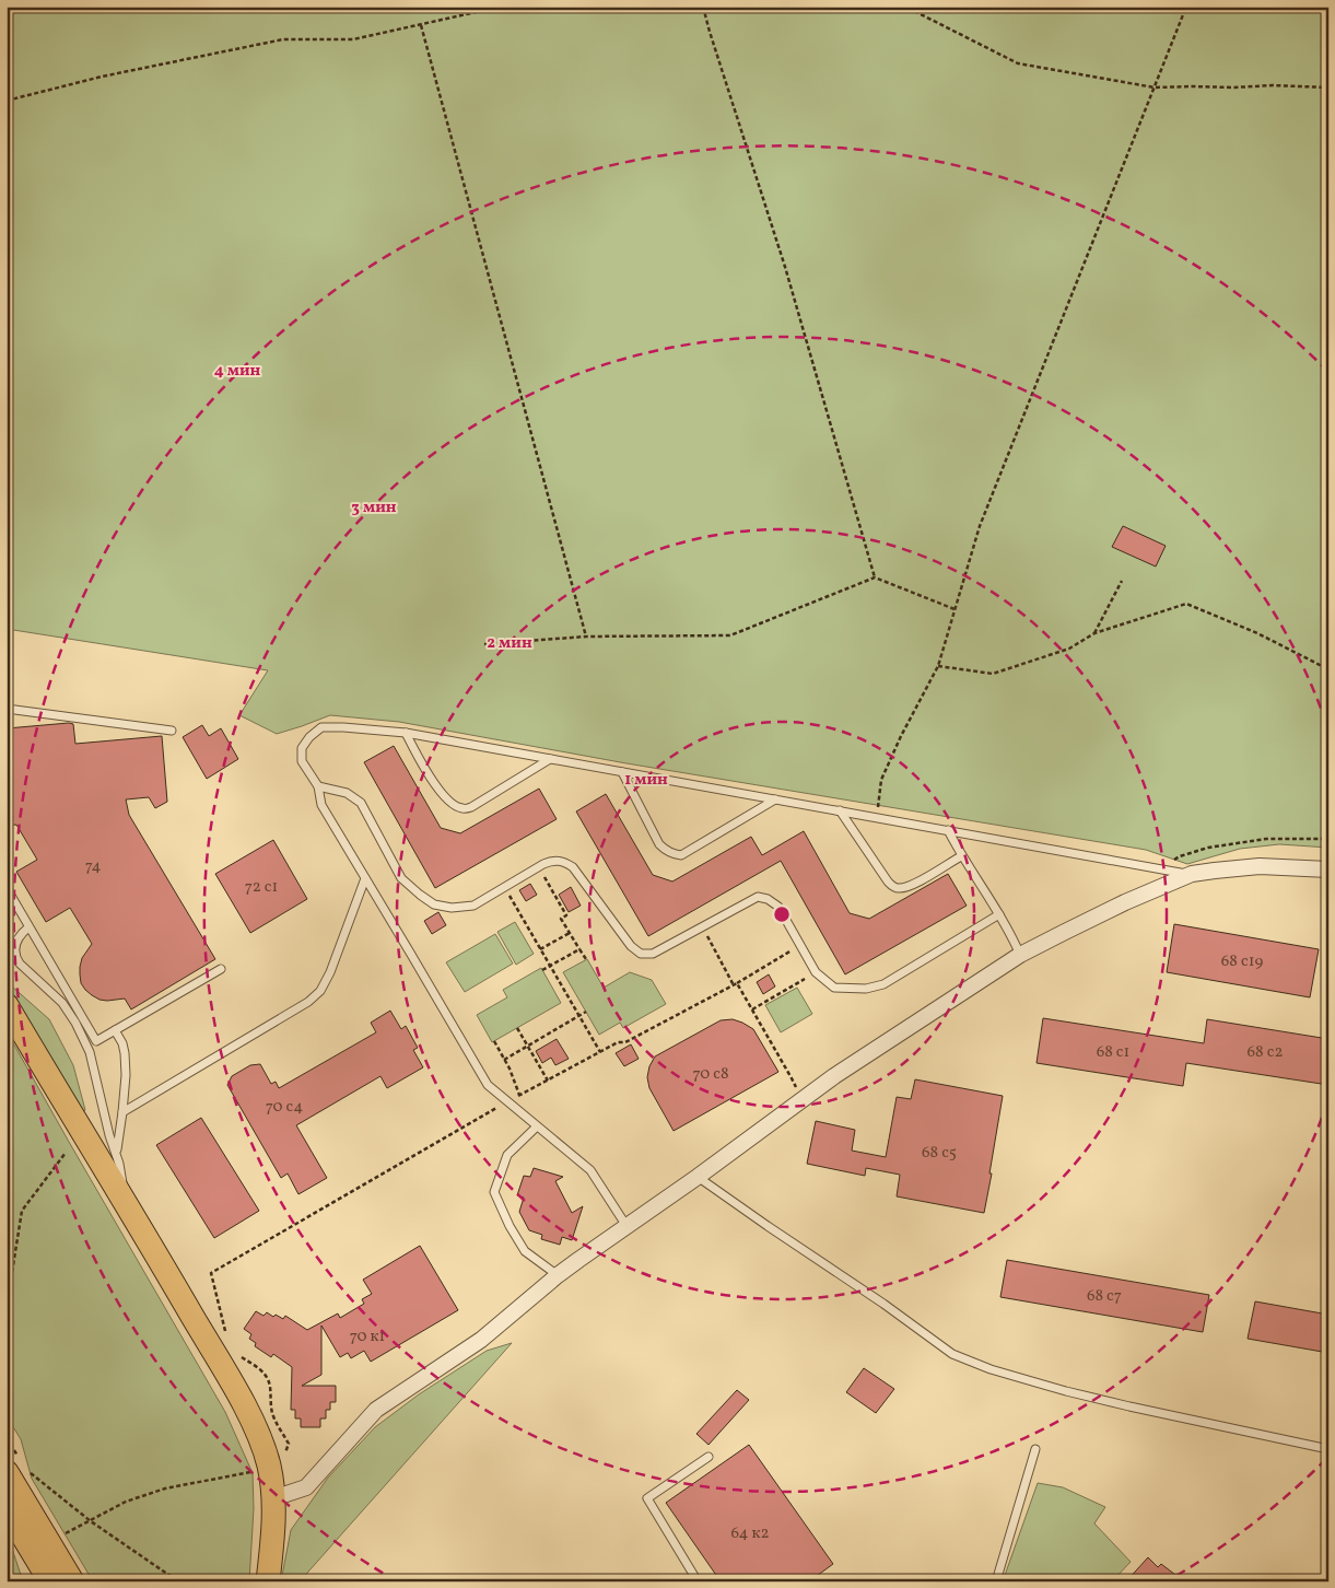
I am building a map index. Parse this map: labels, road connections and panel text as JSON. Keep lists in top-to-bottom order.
{
  "house_numbers": [
    "74",
    "72 с1",
    "68 с19",
    "68 с1",
    "68 с2",
    "70 с8",
    "70 с4",
    "68 с5",
    "68 с7",
    "70 к1",
    "64 к2"
  ],
  "rings": [
    "4 мин",
    "3 мин",
    "2 мин",
    "1 мин"
  ]
}
